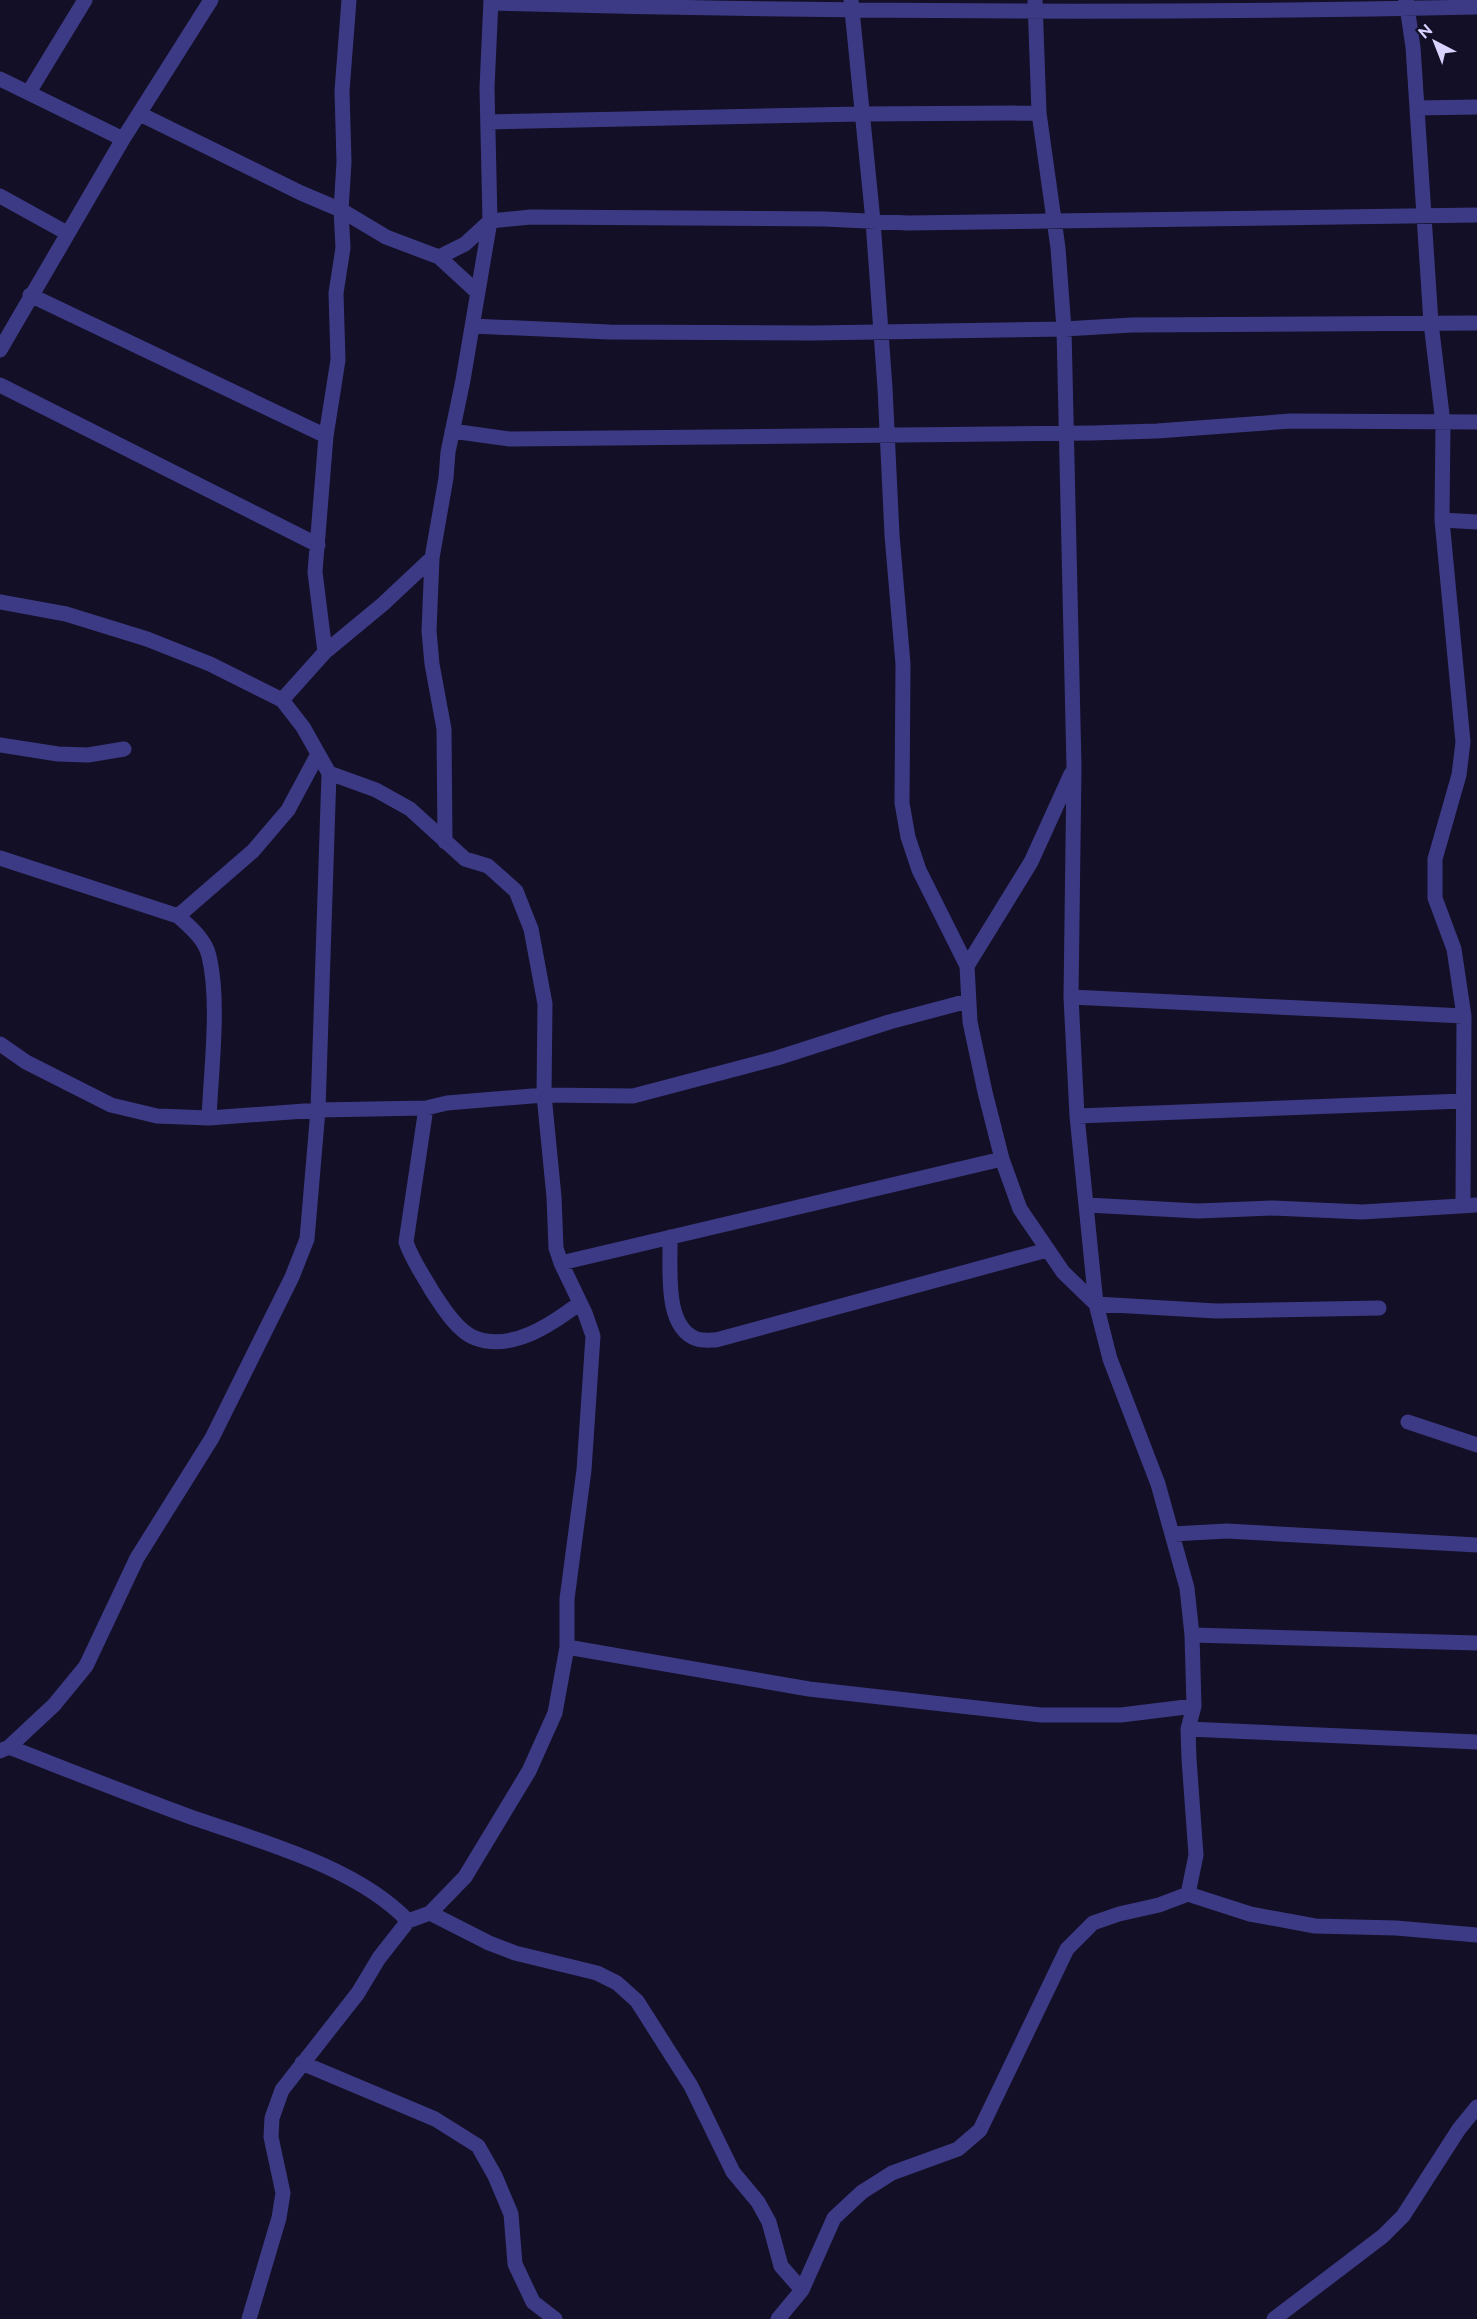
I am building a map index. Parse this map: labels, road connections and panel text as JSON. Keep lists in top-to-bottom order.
{
  "north": "top left"
}
